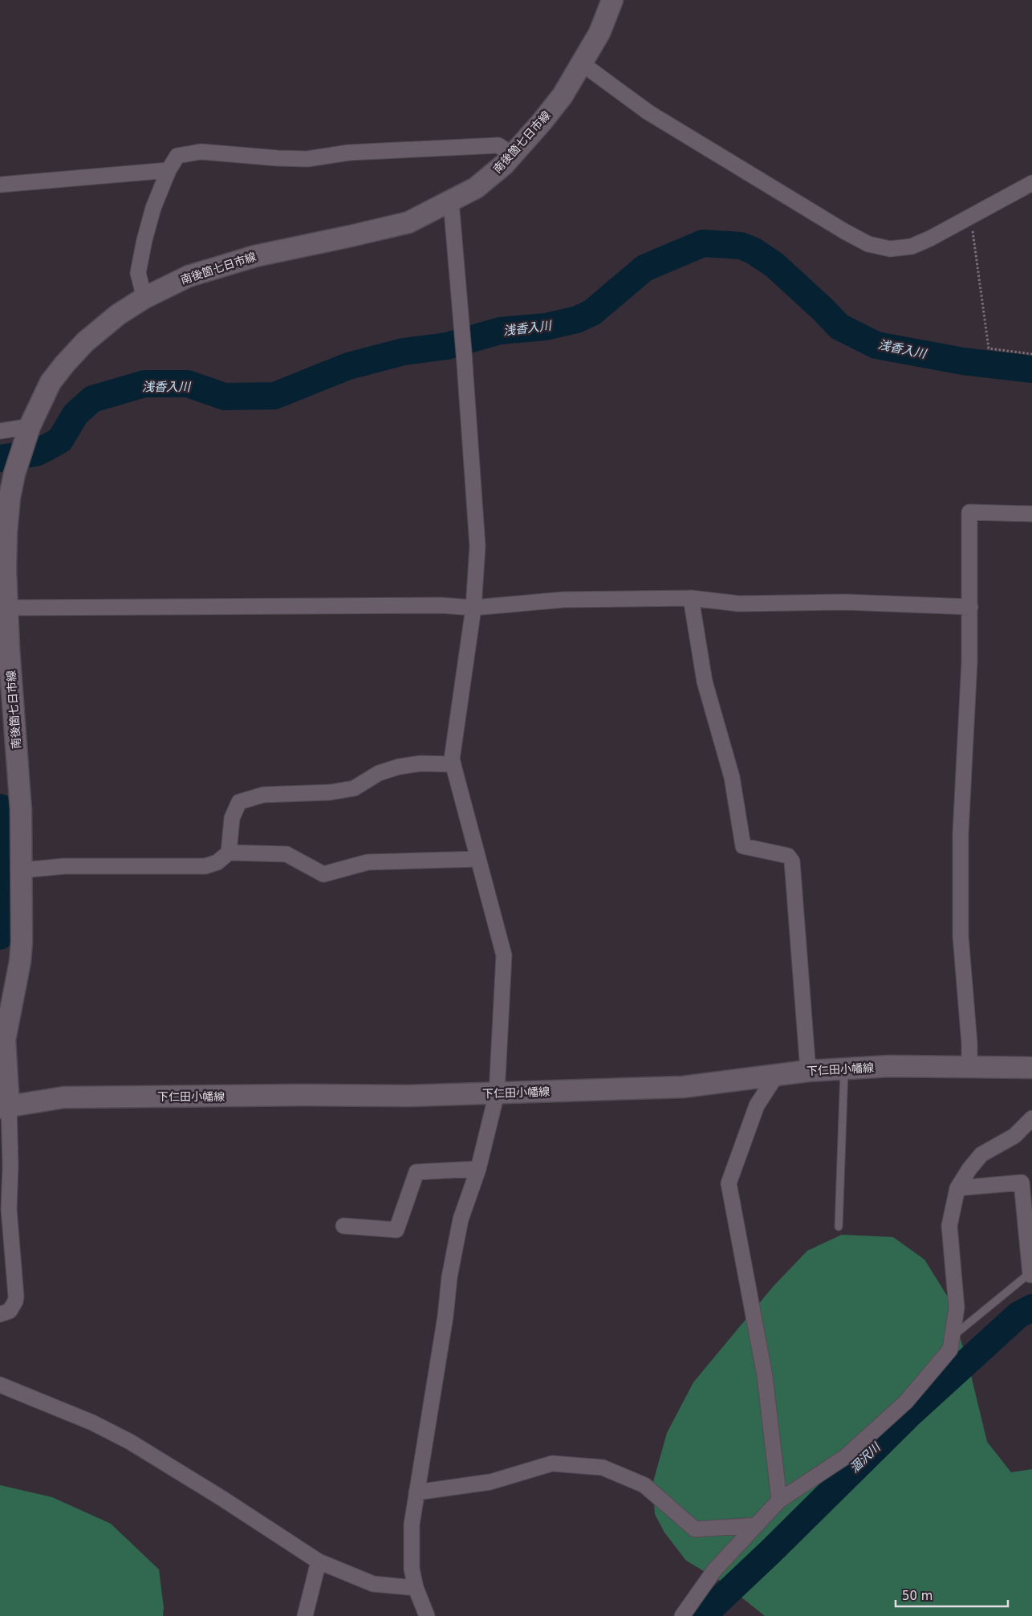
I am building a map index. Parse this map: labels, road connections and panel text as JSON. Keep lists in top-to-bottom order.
{
  "streets": {
    "main road": ["南後箇七日市線", "下仁田小幡線"]
  },
  "crossings": [
    ["南後箇七日市線", "下仁田小幡線"]
  ],
  "water": ["浅香入川", "涸沢川"],
  "scale_bar": "50 m"
}
